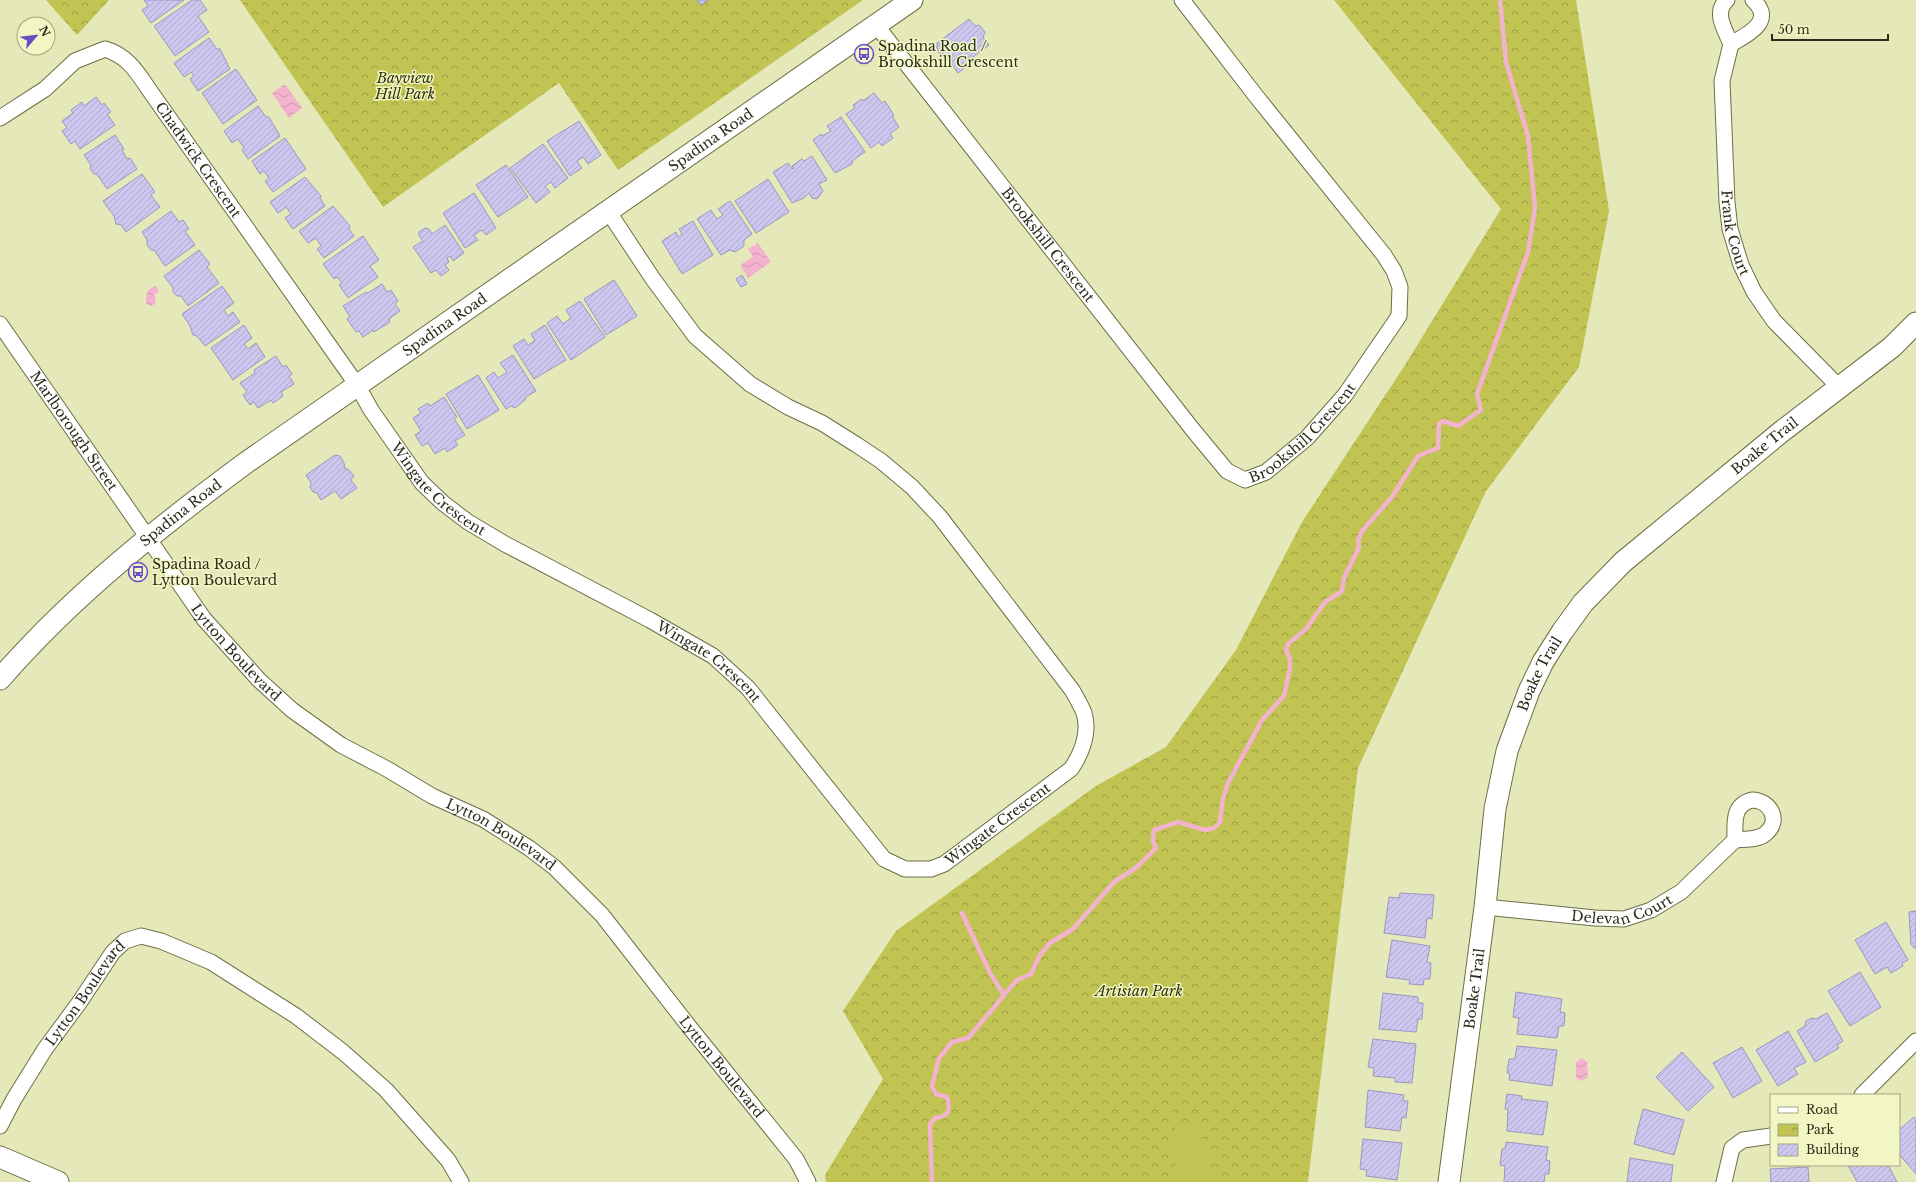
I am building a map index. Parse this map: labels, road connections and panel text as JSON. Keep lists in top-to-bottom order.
{
  "streets": {
    "street": [
      "Spadina Road",
      "Chadwick Crescent",
      "Frank Court",
      "Brookshill Crescent",
      "Marlborough Street",
      "Boake Trail",
      "Wingate Crescent",
      "Lytton Boulevard",
      "Delevan Court"
    ]
  },
  "crossings": [
    ["Spadina Road", "Chadwick Crescent"],
    ["Spadina Road", "Brookshill Crescent"],
    ["Spadina Road", "Marlborough Street"],
    ["Spadina Road", "Wingate Crescent"],
    ["Spadina Road", "Lytton Boulevard"],
    ["Chadwick Crescent", "Wingate Crescent"],
    ["Frank Court", "Boake Trail"],
    ["Marlborough Street", "Lytton Boulevard"],
    ["Boake Trail", "Delevan Court"]
  ],
  "parks": ["Bayview Hill Park", "Artisian Park"],
  "places": {
    "bus stop": ["Spadina Road / Brookshill Crescent", "Spadina Road / Lytton Boulevard"]
  },
  "legend": ["Road", "Park", "Building"],
  "scale_bar": "50 m",
  "north": "top right"
}
